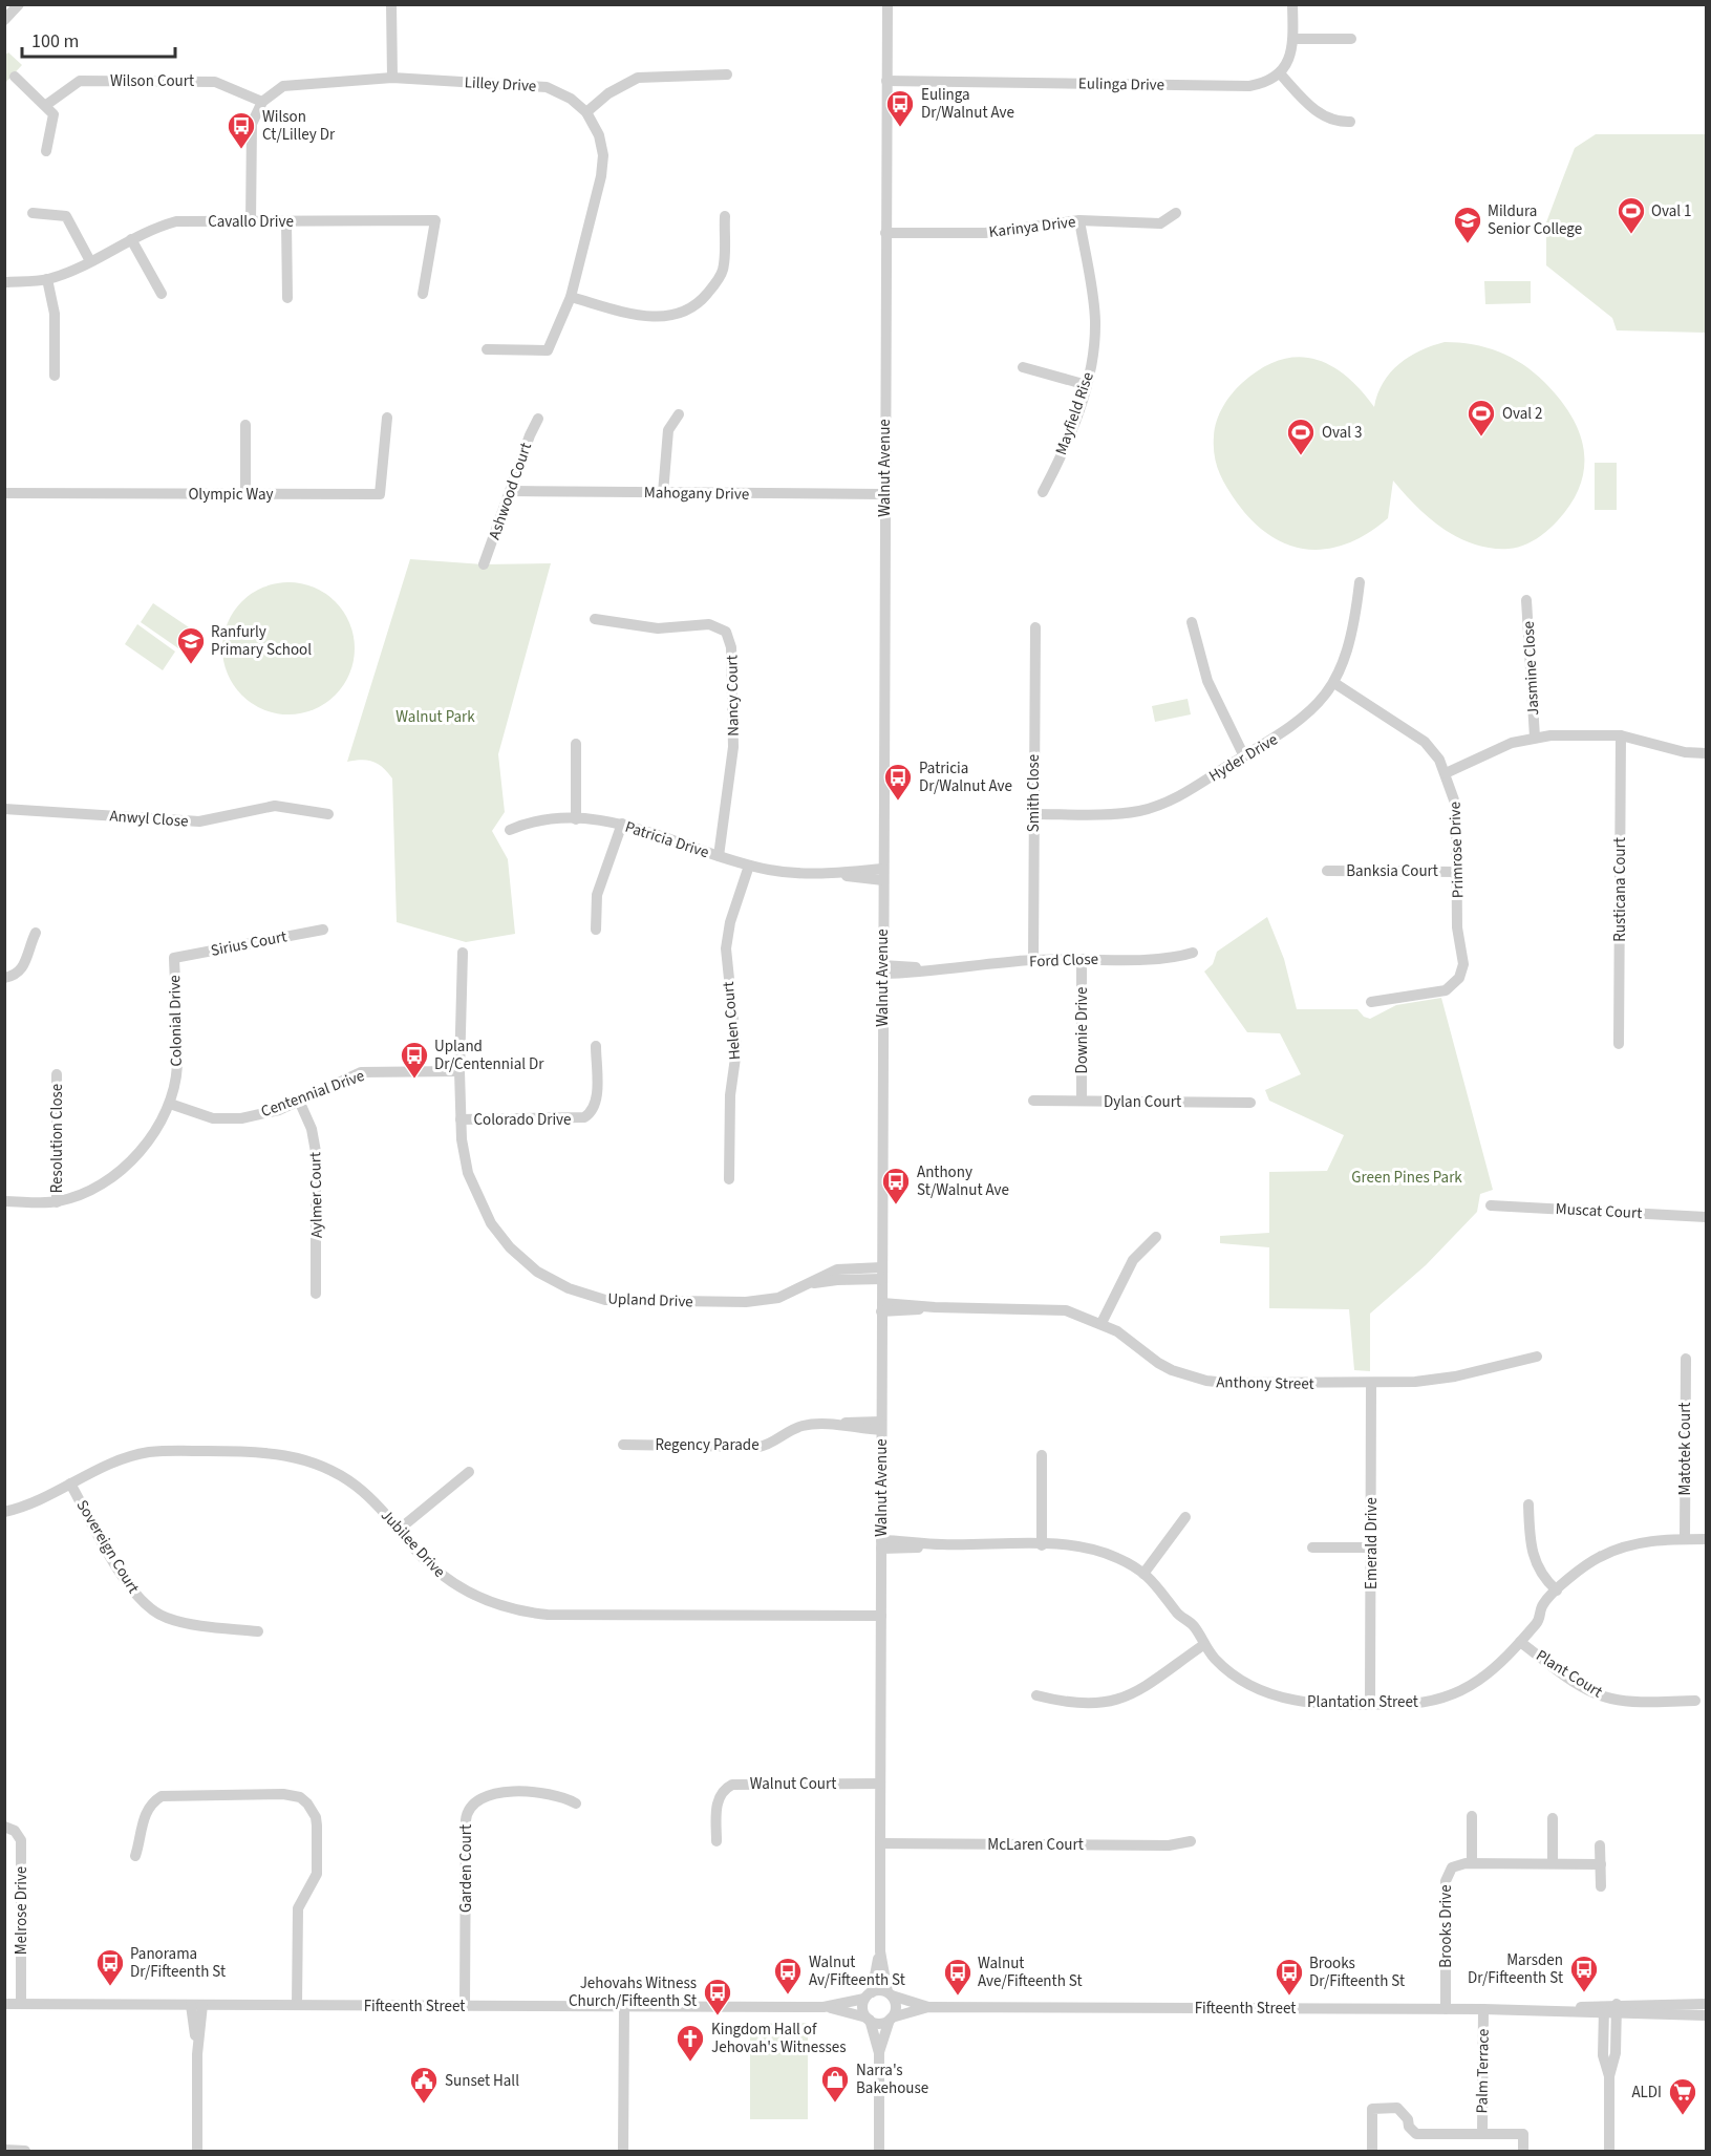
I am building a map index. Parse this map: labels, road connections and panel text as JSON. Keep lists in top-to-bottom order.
{
  "streets": {
    "street": [
      "Wilson Court",
      "Lilley Drive",
      "Eulinga Drive",
      "Cavallo Drive",
      "Karinya Drive",
      "Mayfield Rise",
      "Walnut Avenue",
      "Ashwood Court",
      "Mahogany Drive",
      "Olympic Way",
      "Jasmine Close",
      "Nancy Court",
      "Hyder Drive",
      "Smith Close",
      "Anwyl Close",
      "Patricia Drive",
      "Primrose Drive",
      "Banksia Court",
      "Rusticana Court",
      "Sirius Court",
      "Ford Close",
      "Colonial Drive",
      "Helen Court",
      "Downie Drive",
      "Centennial Drive",
      "Dylan Court",
      "Colorado Drive",
      "Resolution Close",
      "Aylmer Court",
      "Muscat Court",
      "Upland Drive",
      "Anthony Street",
      "Regency Parade",
      "Matotek Court",
      "Jubilee Drive",
      "Emerald Drive",
      "Sovereign Court",
      "Plant Court",
      "Plantation Street",
      "Walnut Court",
      "McLaren Court",
      "Garden Court",
      "Melrose Drive",
      "Brooks Drive",
      "Fifteenth Street",
      "Palm Terrace"
    ]
  },
  "crossings": [
    ["Wilson Court", "Lilley Drive"],
    ["Eulinga Drive", "Walnut Avenue"],
    ["Karinya Drive", "Mayfield Rise"],
    ["Karinya Drive", "Walnut Avenue"],
    ["Walnut Avenue", "Mahogany Drive"],
    ["Walnut Avenue", "Patricia Drive"],
    ["Walnut Avenue", "Ford Close"],
    ["Walnut Avenue", "Upland Drive"],
    ["Walnut Avenue", "Anthony Street"],
    ["Walnut Avenue", "Regency Parade"],
    ["Walnut Avenue", "Jubilee Drive"],
    ["Walnut Avenue", "Plantation Street"],
    ["Walnut Avenue", "Walnut Court"],
    ["Walnut Avenue", "McLaren Court"],
    ["Walnut Avenue", "Fifteenth Street"],
    ["Ashwood Court", "Mahogany Drive"],
    ["Nancy Court", "Patricia Drive"],
    ["Hyder Drive", "Smith Close"],
    ["Hyder Drive", "Primrose Drive"],
    ["Smith Close", "Ford Close"],
    ["Patricia Drive", "Helen Court"],
    ["Primrose Drive", "Banksia Court"],
    ["Sirius Court", "Colonial Drive"],
    ["Ford Close", "Downie Drive"],
    ["Colonial Drive", "Centennial Drive"],
    ["Colonial Drive", "Resolution Close"],
    ["Downie Drive", "Dylan Court"],
    ["Centennial Drive", "Aylmer Court"],
    ["Centennial Drive", "Upland Drive"],
    ["Colorado Drive", "Upland Drive"],
    ["Anthony Street", "Emerald Drive"],
    ["Matotek Court", "Plantation Street"],
    ["Jubilee Drive", "Sovereign Court"],
    ["Emerald Drive", "Plantation Street"],
    ["Plant Court", "Plantation Street"],
    ["Garden Court", "Fifteenth Street"],
    ["Melrose Drive", "Fifteenth Street"],
    ["Brooks Drive", "Fifteenth Street"],
    ["Fifteenth Street", "Palm Terrace"]
  ],
  "parks": ["Walnut Park", "Green Pines Park"],
  "places": {
    "bus stop": [
      "Eulinga Dr/Walnut Ave",
      "Wilson Ct/Lilley Dr",
      "Patricia Dr/Walnut Ave",
      "Upland Dr/Centennial Dr",
      "Anthony St/Walnut Ave",
      "Panorama Dr/Fifteenth St",
      "Marsden Dr/Fifteenth St",
      "Walnut Av/Fifteenth St",
      "Walnut Ave/Fifteenth St",
      "Brooks Dr/Fifteenth St",
      "Jehovahs Witness Church/Fifteenth St"
    ],
    "sports": ["Oval 1", "Oval 2", "Oval 3"],
    "school or university": ["Mildura Senior College", "Ranfurly Primary School"],
    "church": ["Kingdom Hall of Jehovah's Witnesses"],
    "shop": ["Narra's Bakehouse"],
    "public building": ["Sunset Hall"],
    "supermarket": ["ALDI"]
  },
  "scale_bar": "100 m"
}
